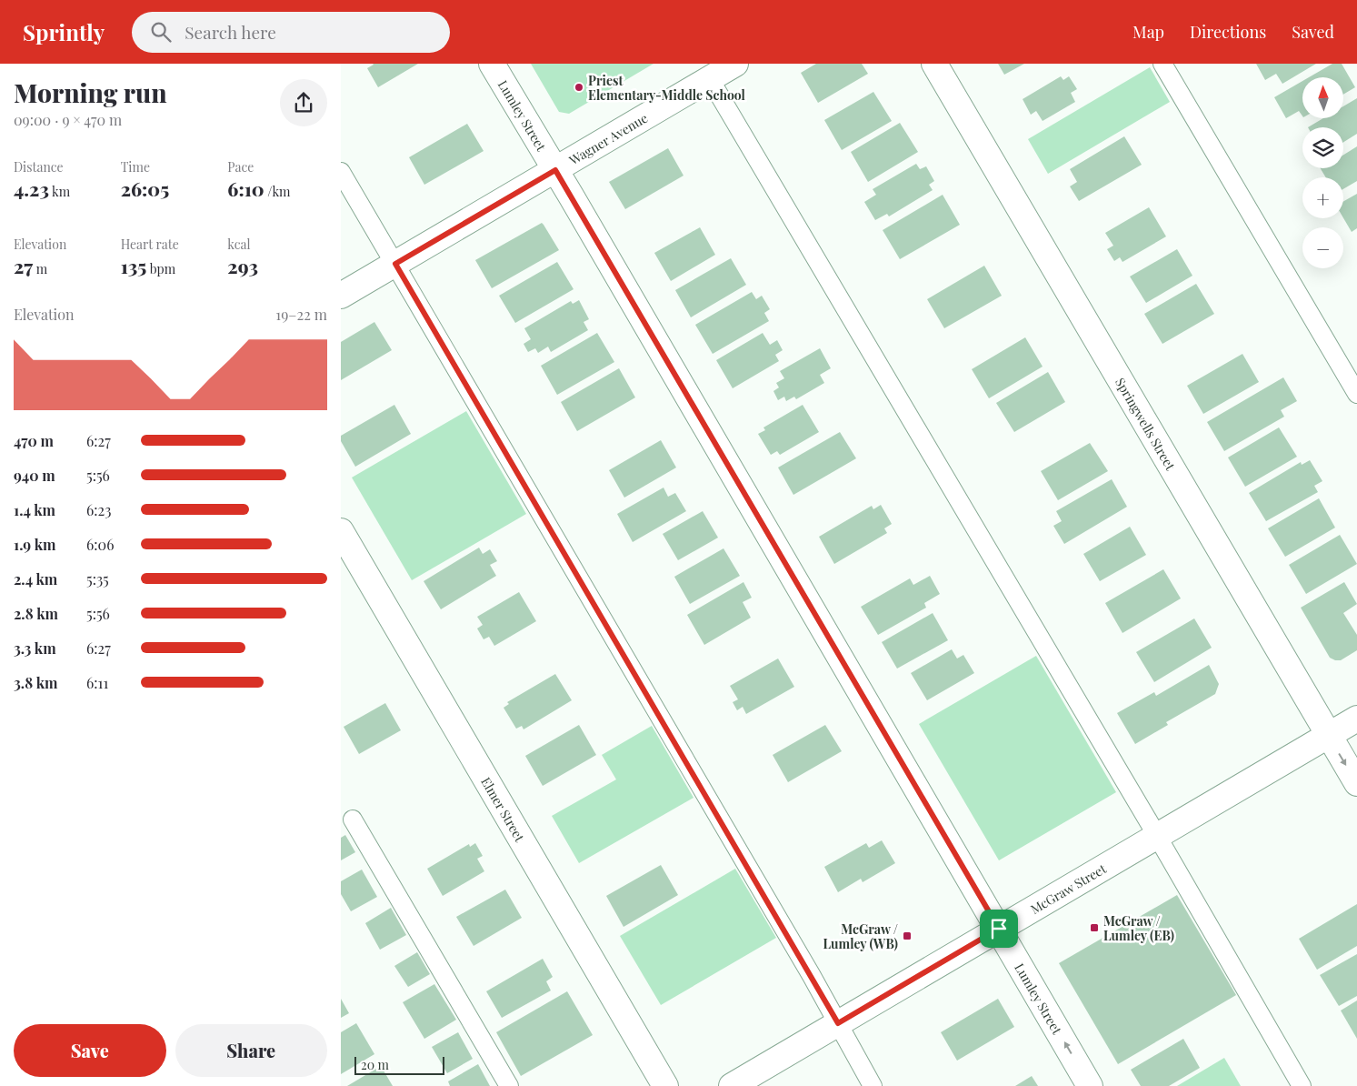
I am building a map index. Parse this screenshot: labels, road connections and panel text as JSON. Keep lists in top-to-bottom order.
{
  "streets": {
    "street": [
      "Lumley Street",
      "Wagner Avenue",
      "Springwells Street",
      "Elmer Street",
      "McGraw Street"
    ]
  },
  "crossings": [
    ["Lumley Street", "Wagner Avenue"],
    ["Lumley Street", "McGraw Street"],
    ["Springwells Street", "McGraw Street"]
  ],
  "places": {
    "other": ["Priest Elementary‑Middle School"],
    "transit": ["McGraw / Lumley (EB)", "McGraw / Lumley (WB)"]
  },
  "scale_bar": "20 m",
  "north": "top",
  "page": {
    "header": "Sprintly",
    "search": "Search here",
    "nav": ["Map", "Directions", "Saved"],
    "heading": ["Morning run", "09:00 · 9 × 470 m"],
    "map_buttons": ["+", "−"],
    "stats": [
      ["Distance", "4.23 km"],
      ["Time", "26:05"],
      ["Pace", "6:10 /km"],
      ["Elevation", "27 m"],
      ["Heart rate", "135 bpm"],
      ["kcal", "293"]
    ],
    "chart": ["Elevation", "19–22 m"],
    "list": [
      {
        "name": "470 m",
        "note": "6:27"
      },
      {
        "name": "940 m",
        "note": "5:56"
      },
      {
        "name": "1.4 km",
        "note": "6:23"
      },
      {
        "name": "1.9 km",
        "note": "6:06"
      },
      {
        "name": "2.4 km",
        "note": "5:35"
      },
      {
        "name": "2.8 km",
        "note": "5:56"
      },
      {
        "name": "3.3 km",
        "note": "6:27"
      },
      {
        "name": "3.8 km",
        "note": "6:11"
      }
    ],
    "buttons": ["Save", "Share"],
    "scale": "20 m"
  }
}
